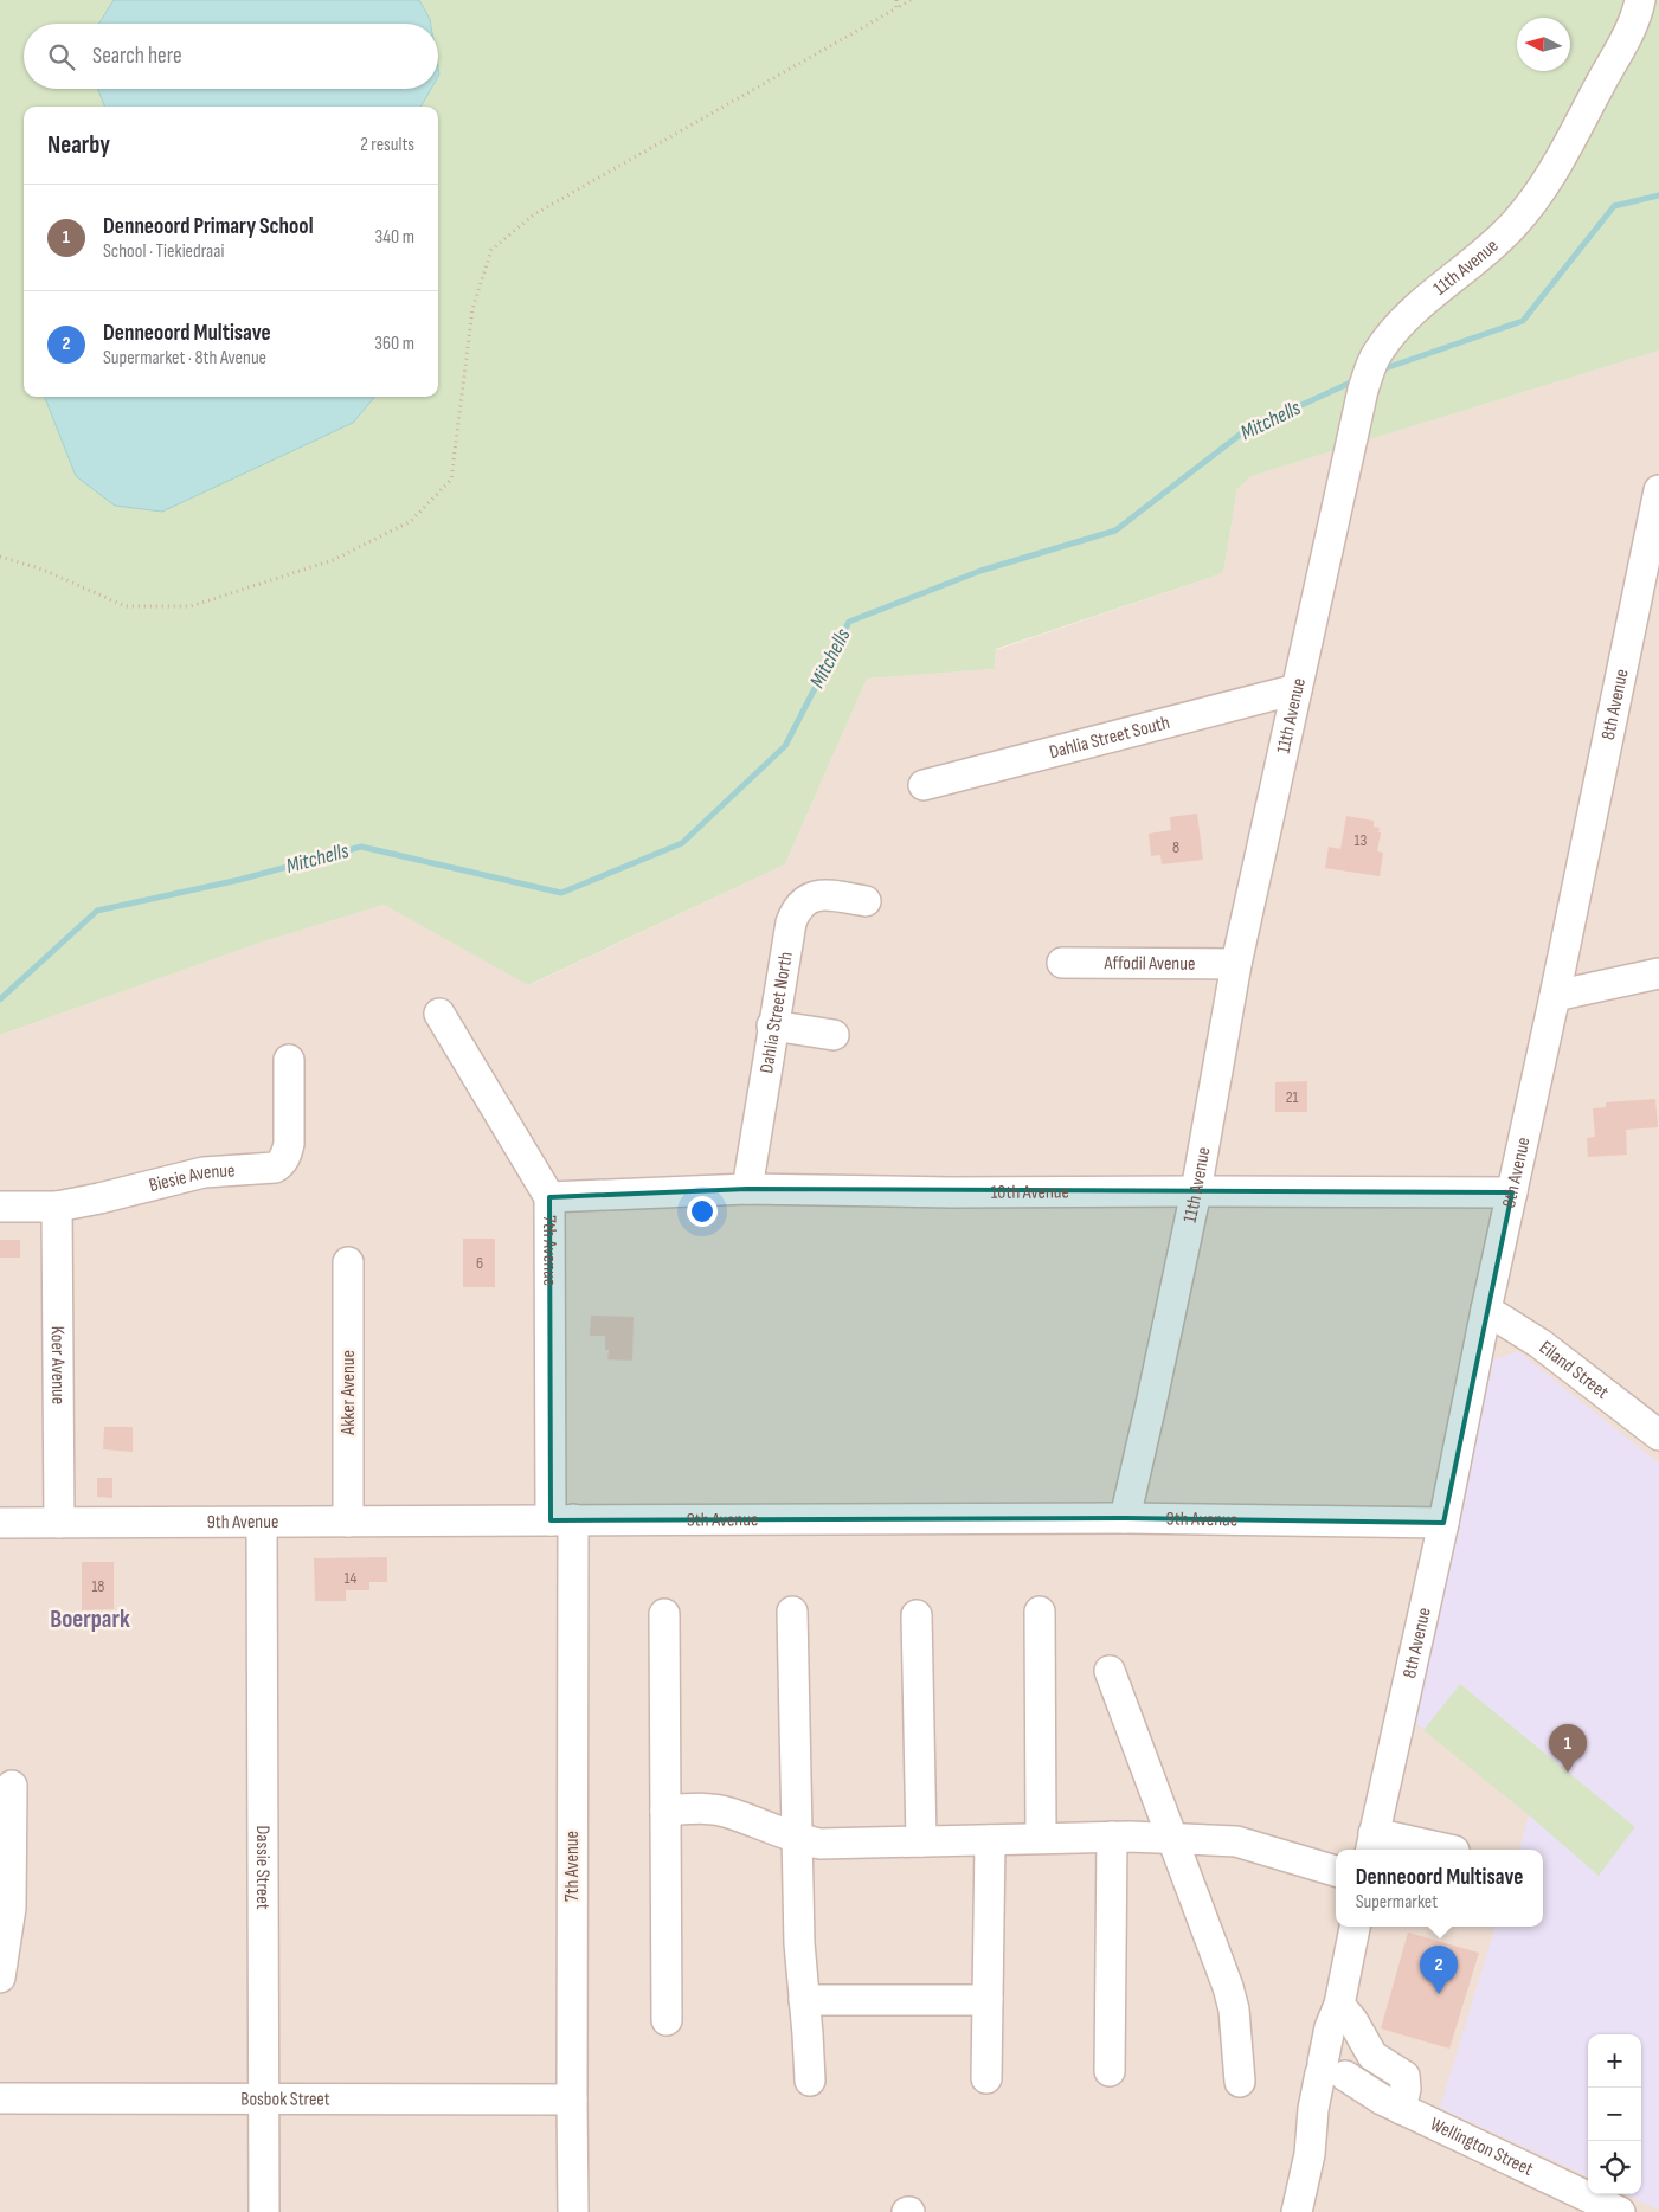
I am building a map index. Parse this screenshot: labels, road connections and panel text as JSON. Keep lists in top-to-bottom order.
{
  "streets": {
    "street": [
      "11th Avenue",
      "8th Avenue",
      "Dahlia Street South",
      "Affodil Avenue",
      "Dahlia Street North",
      "Biesie Avenue",
      "10th Avenue",
      "7th Avenue",
      "Koer Avenue",
      "Eiland Street",
      "Akker Avenue",
      "9th Avenue",
      "Dassie Street",
      "Bosbok Street",
      "Wellington Street"
    ]
  },
  "crossings": [
    ["11th Avenue", "Dahlia Street South"],
    ["11th Avenue", "Affodil Avenue"],
    ["11th Avenue", "10th Avenue"],
    ["11th Avenue", "9th Avenue"],
    ["8th Avenue", "10th Avenue"],
    ["8th Avenue", "Eiland Street"],
    ["8th Avenue", "9th Avenue"],
    ["Dahlia Street North", "10th Avenue"],
    ["Biesie Avenue", "Koer Avenue"],
    ["10th Avenue", "7th Avenue"],
    ["7th Avenue", "9th Avenue"],
    ["7th Avenue", "Bosbok Street"],
    ["Koer Avenue", "9th Avenue"],
    ["Akker Avenue", "9th Avenue"],
    ["9th Avenue", "Dassie Street"],
    ["Dassie Street", "Bosbok Street"]
  ],
  "districts": ["Boerpark"],
  "water": ["Mitchells"],
  "house_numbers": [
    "13",
    "8",
    "21",
    "6",
    "14",
    "18"
  ],
  "north": "left",
  "page": {
    "search": "Search here",
    "heading": ["Nearby", "2 results"],
    "list": [
      {
        "mark": "1",
        "name": "Denneoord Primary School",
        "note": "School · Tiekiedraai",
        "value": "340 m"
      },
      {
        "mark": "2",
        "name": "Denneoord Multisave",
        "note": "Supermarket · 8th Avenue",
        "value": "360 m"
      }
    ],
    "pins": ["1", "2"],
    "popup": ["Denneoord Multisave", "Supermarket"],
    "map_buttons": ["+", "−"]
  }
}
